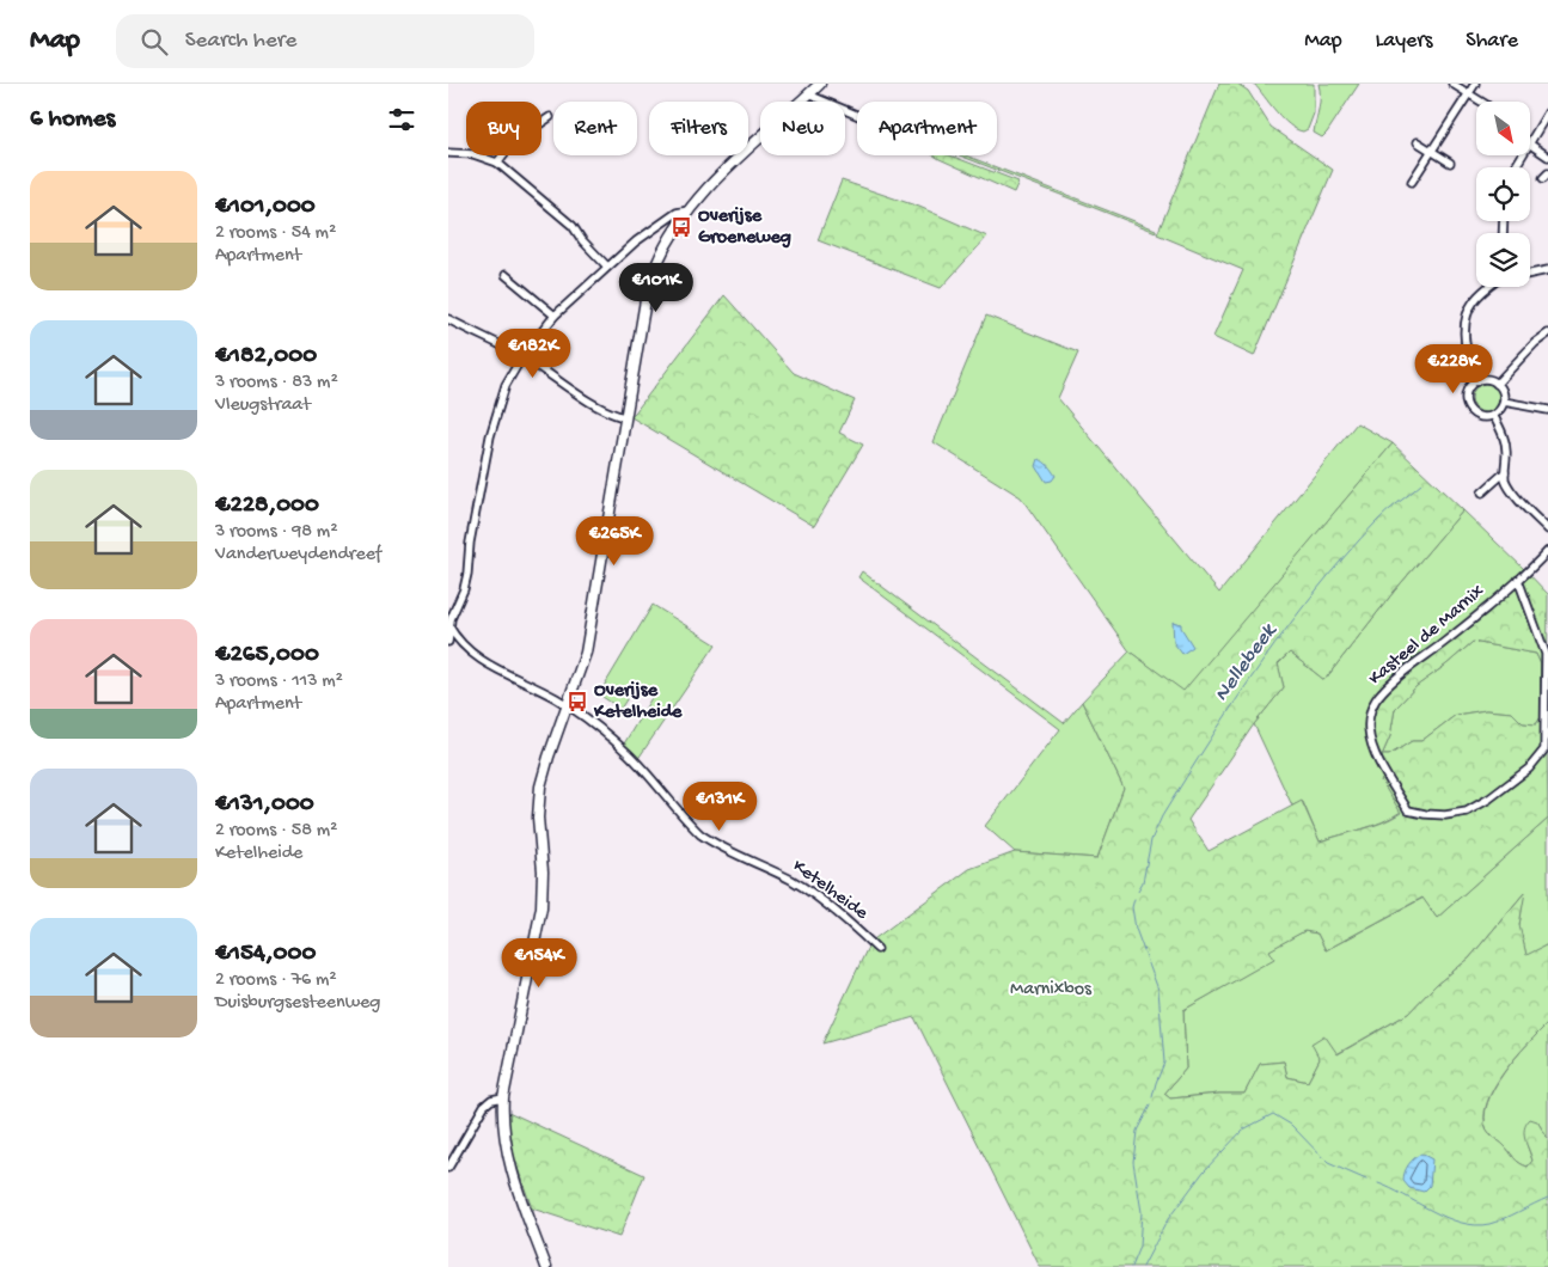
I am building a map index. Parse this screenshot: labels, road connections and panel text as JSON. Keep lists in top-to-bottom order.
{
  "streets": {
    "street": ["Kasteel de Marnix", "Ketelheide"]
  },
  "water": ["Nellebeek"],
  "parks": ["Marnixbos"],
  "places": {
    "bus stop": ["Overijse Groeneweg", "Overijse Ketelheide"]
  },
  "north": "bottom right",
  "page": {
    "header": "Map",
    "search": "Search here",
    "nav": ["Map", "Layers", "Share"],
    "heading": "6 homes",
    "chip": [
      "Buy",
      "Rent",
      "Filters",
      "New",
      "Apartment"
    ],
    "list": [
      {
        "name": "€101,000",
        "note": "2 rooms · 54 m² · Apartment"
      },
      {
        "name": "€182,000",
        "note": "3 rooms · 83 m² · Vleugstraat"
      },
      {
        "name": "€228,000",
        "note": "3 rooms · 98 m² · Vanderweydendreef"
      },
      {
        "name": "€265,000",
        "note": "3 rooms · 113 m² · Apartment"
      },
      {
        "name": "€131,000",
        "note": "2 rooms · 58 m² · Ketelheide"
      },
      {
        "name": "€154,000",
        "note": "2 rooms · 76 m² · Duisburgsesteenweg"
      }
    ],
    "price": [
      "€101K",
      "€182K",
      "€228K",
      "€265K",
      "€131K",
      "€154K"
    ]
  }
}
